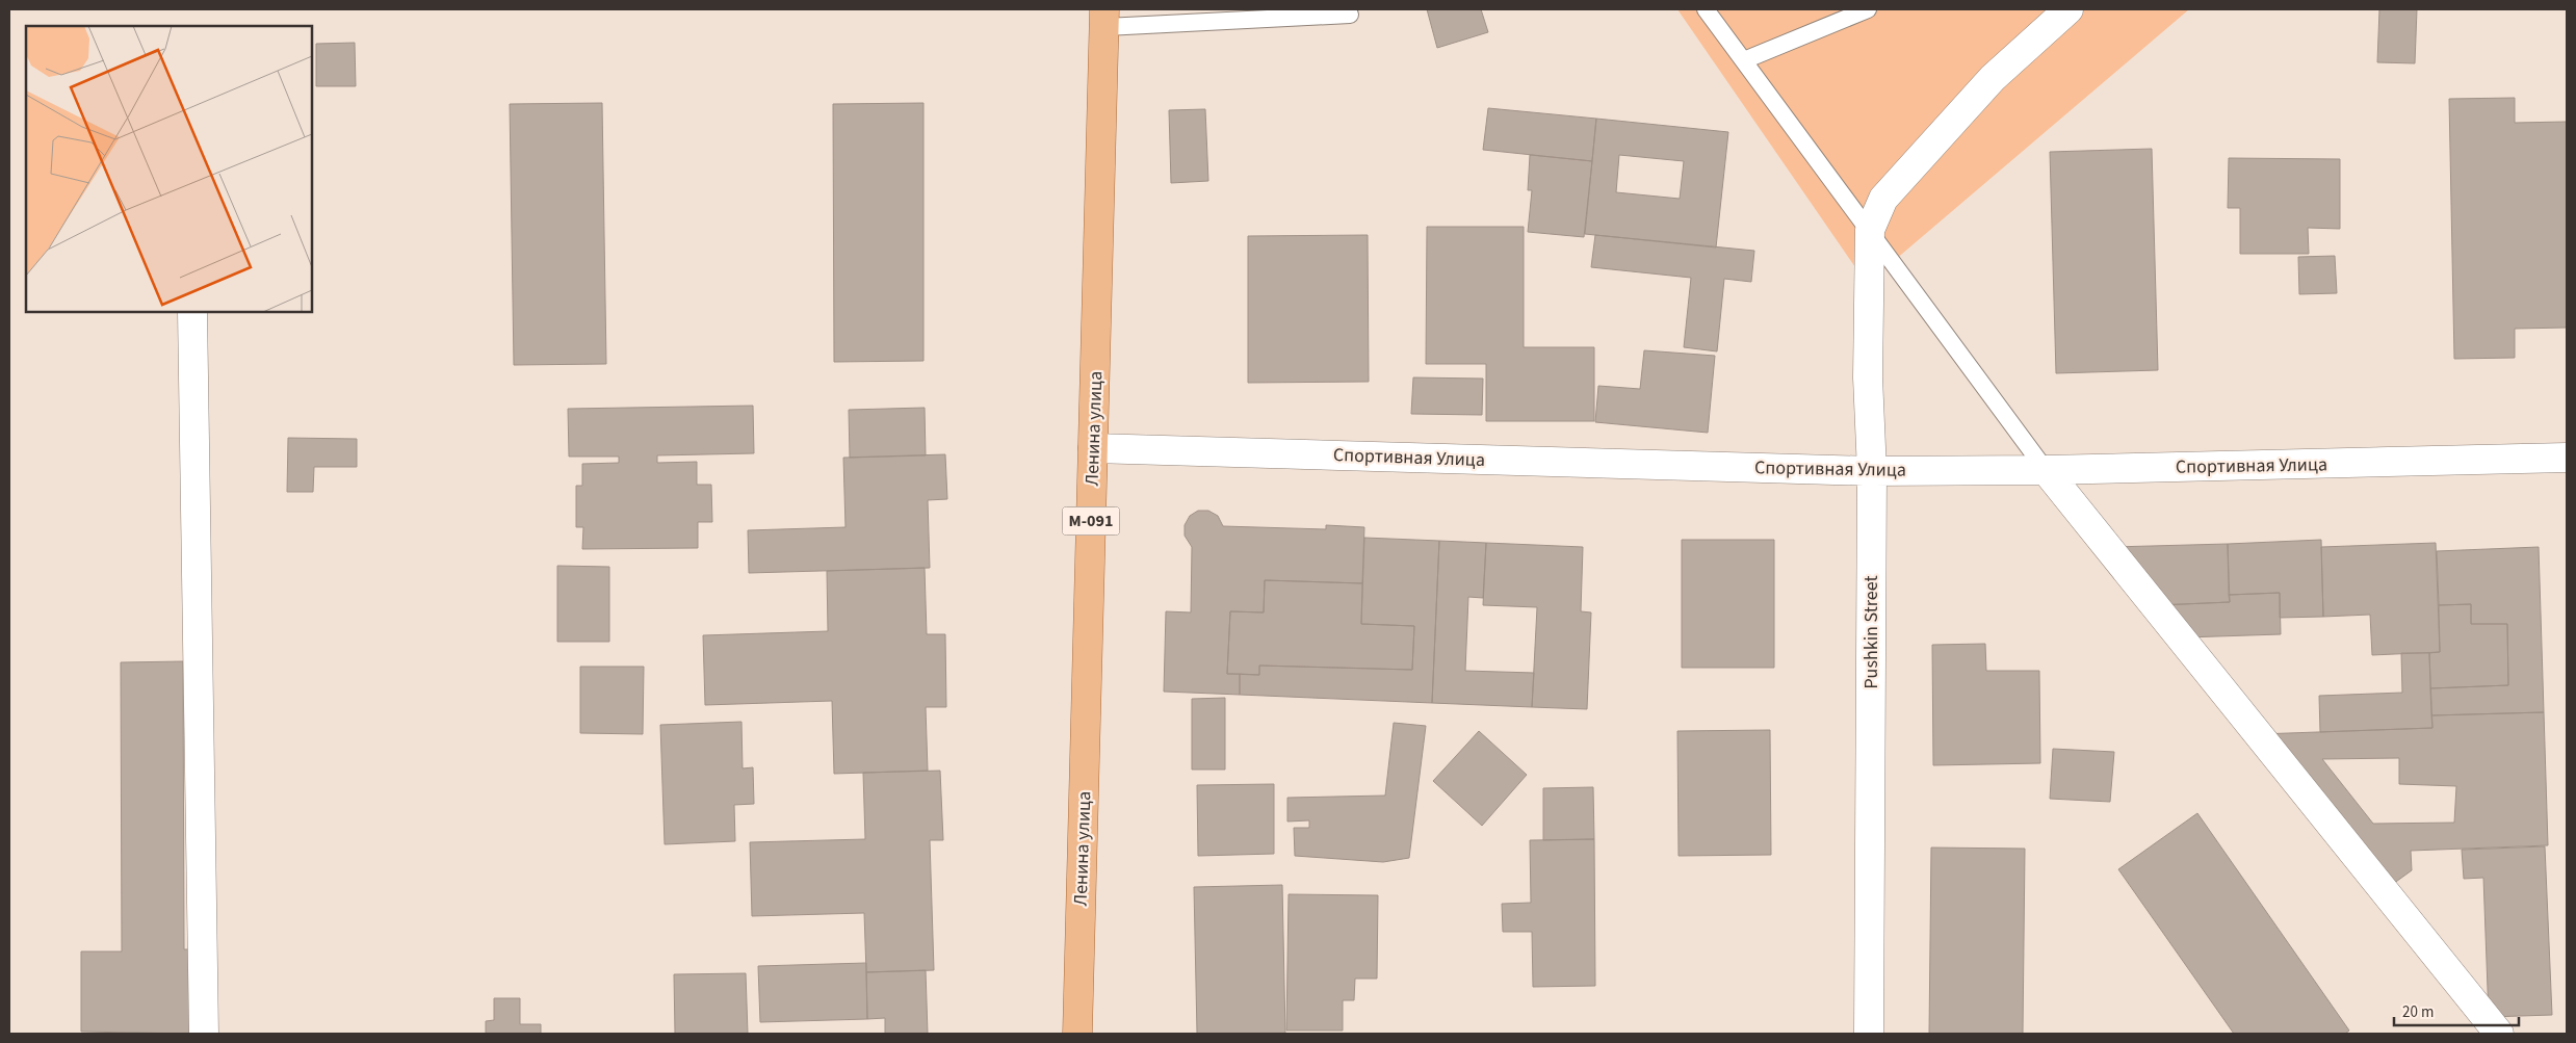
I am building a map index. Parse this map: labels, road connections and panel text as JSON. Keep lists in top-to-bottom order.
{
  "streets": {
    "main road": ["Ленина улица", "М-091"],
    "street": ["Спортивная Улица", "Pushkin Street"]
  },
  "crossings": [
    ["Ленина улица", "Спортивная Улица"],
    ["Спортивная Улица", "Pushkin Street"]
  ],
  "scale_bar": "20 m"
}
